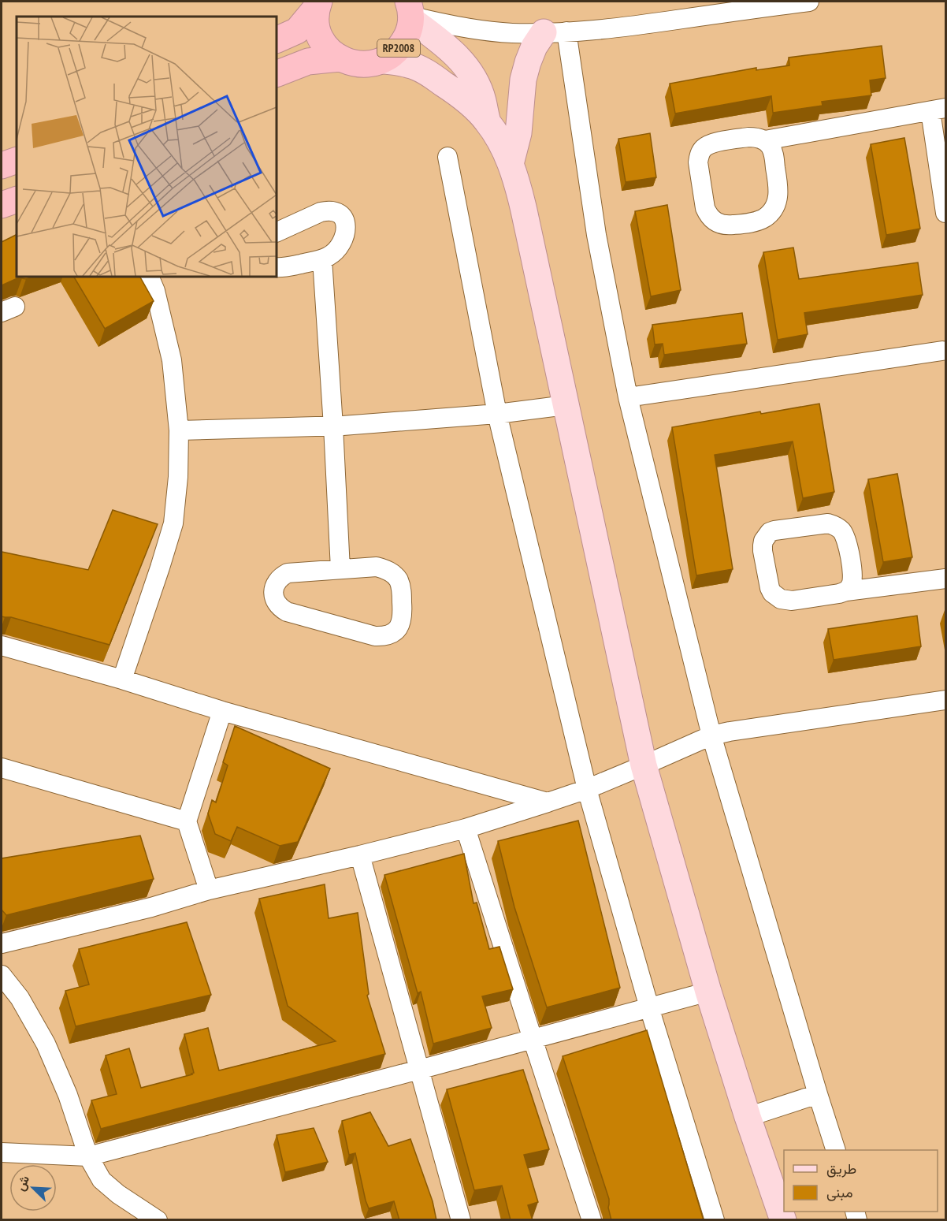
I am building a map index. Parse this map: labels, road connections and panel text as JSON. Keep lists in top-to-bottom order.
{
  "streets": {
    "highway": ["RP2008"]
  },
  "legend": ["طريق", "مبنى"],
  "north": "top left"
}
